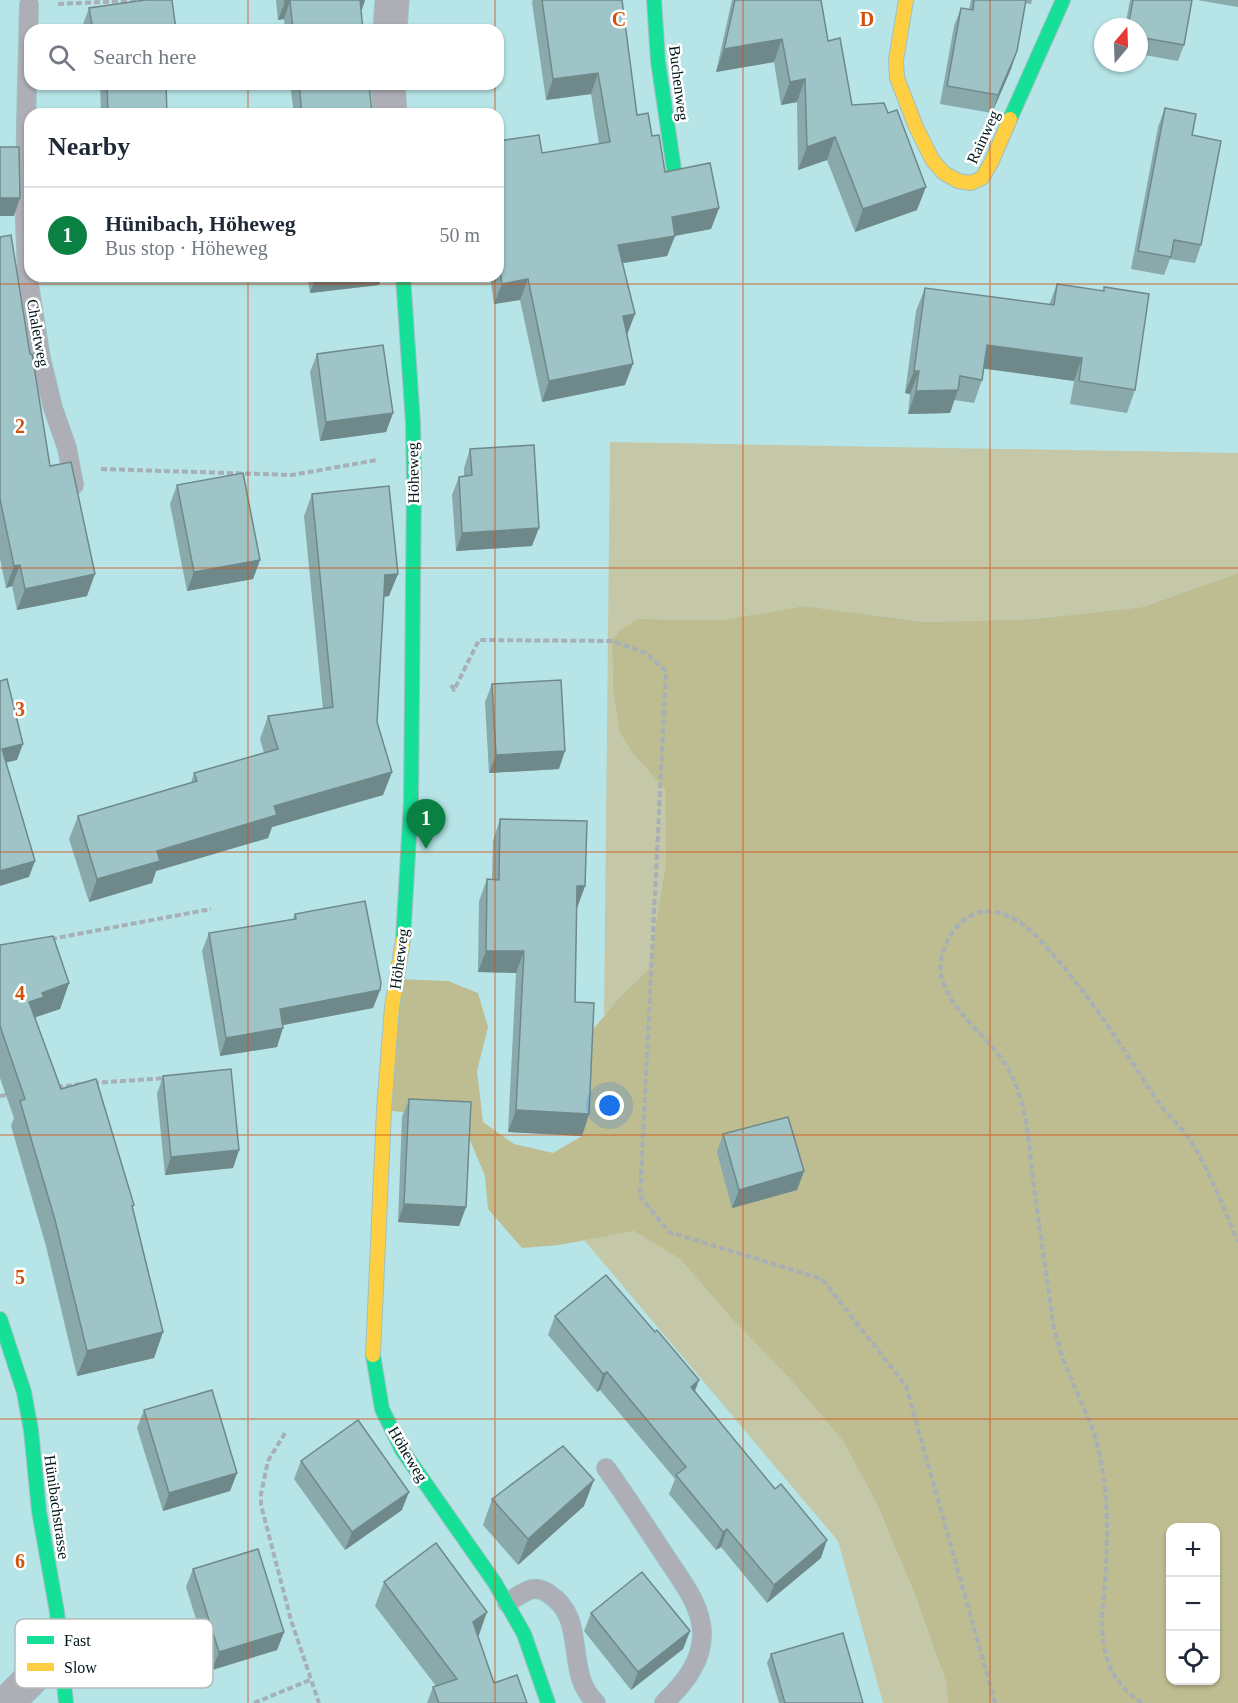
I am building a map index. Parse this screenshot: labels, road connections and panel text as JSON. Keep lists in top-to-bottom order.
{
  "streets": {
    "street": [
      "Buchenweg",
      "Rainweg",
      "Höheweg",
      "Hünibachstrasse"
    ],
    "lane": ["Chaletweg"]
  },
  "legend": ["Fast", "Slow"],
  "north": "top",
  "page": {
    "search": "Search here",
    "heading": "Nearby",
    "list": [
      {
        "mark": "1",
        "name": "Hünibach, Höheweg",
        "note": "Bus stop · Höheweg",
        "value": "50 m"
      }
    ],
    "pins": "1",
    "map_buttons": ["+", "−"]
  },
  "grid": {
    "columns": ["C", "D"],
    "rows": [
      "2",
      "3",
      "4",
      "5",
      "6"
    ]
  }
}
